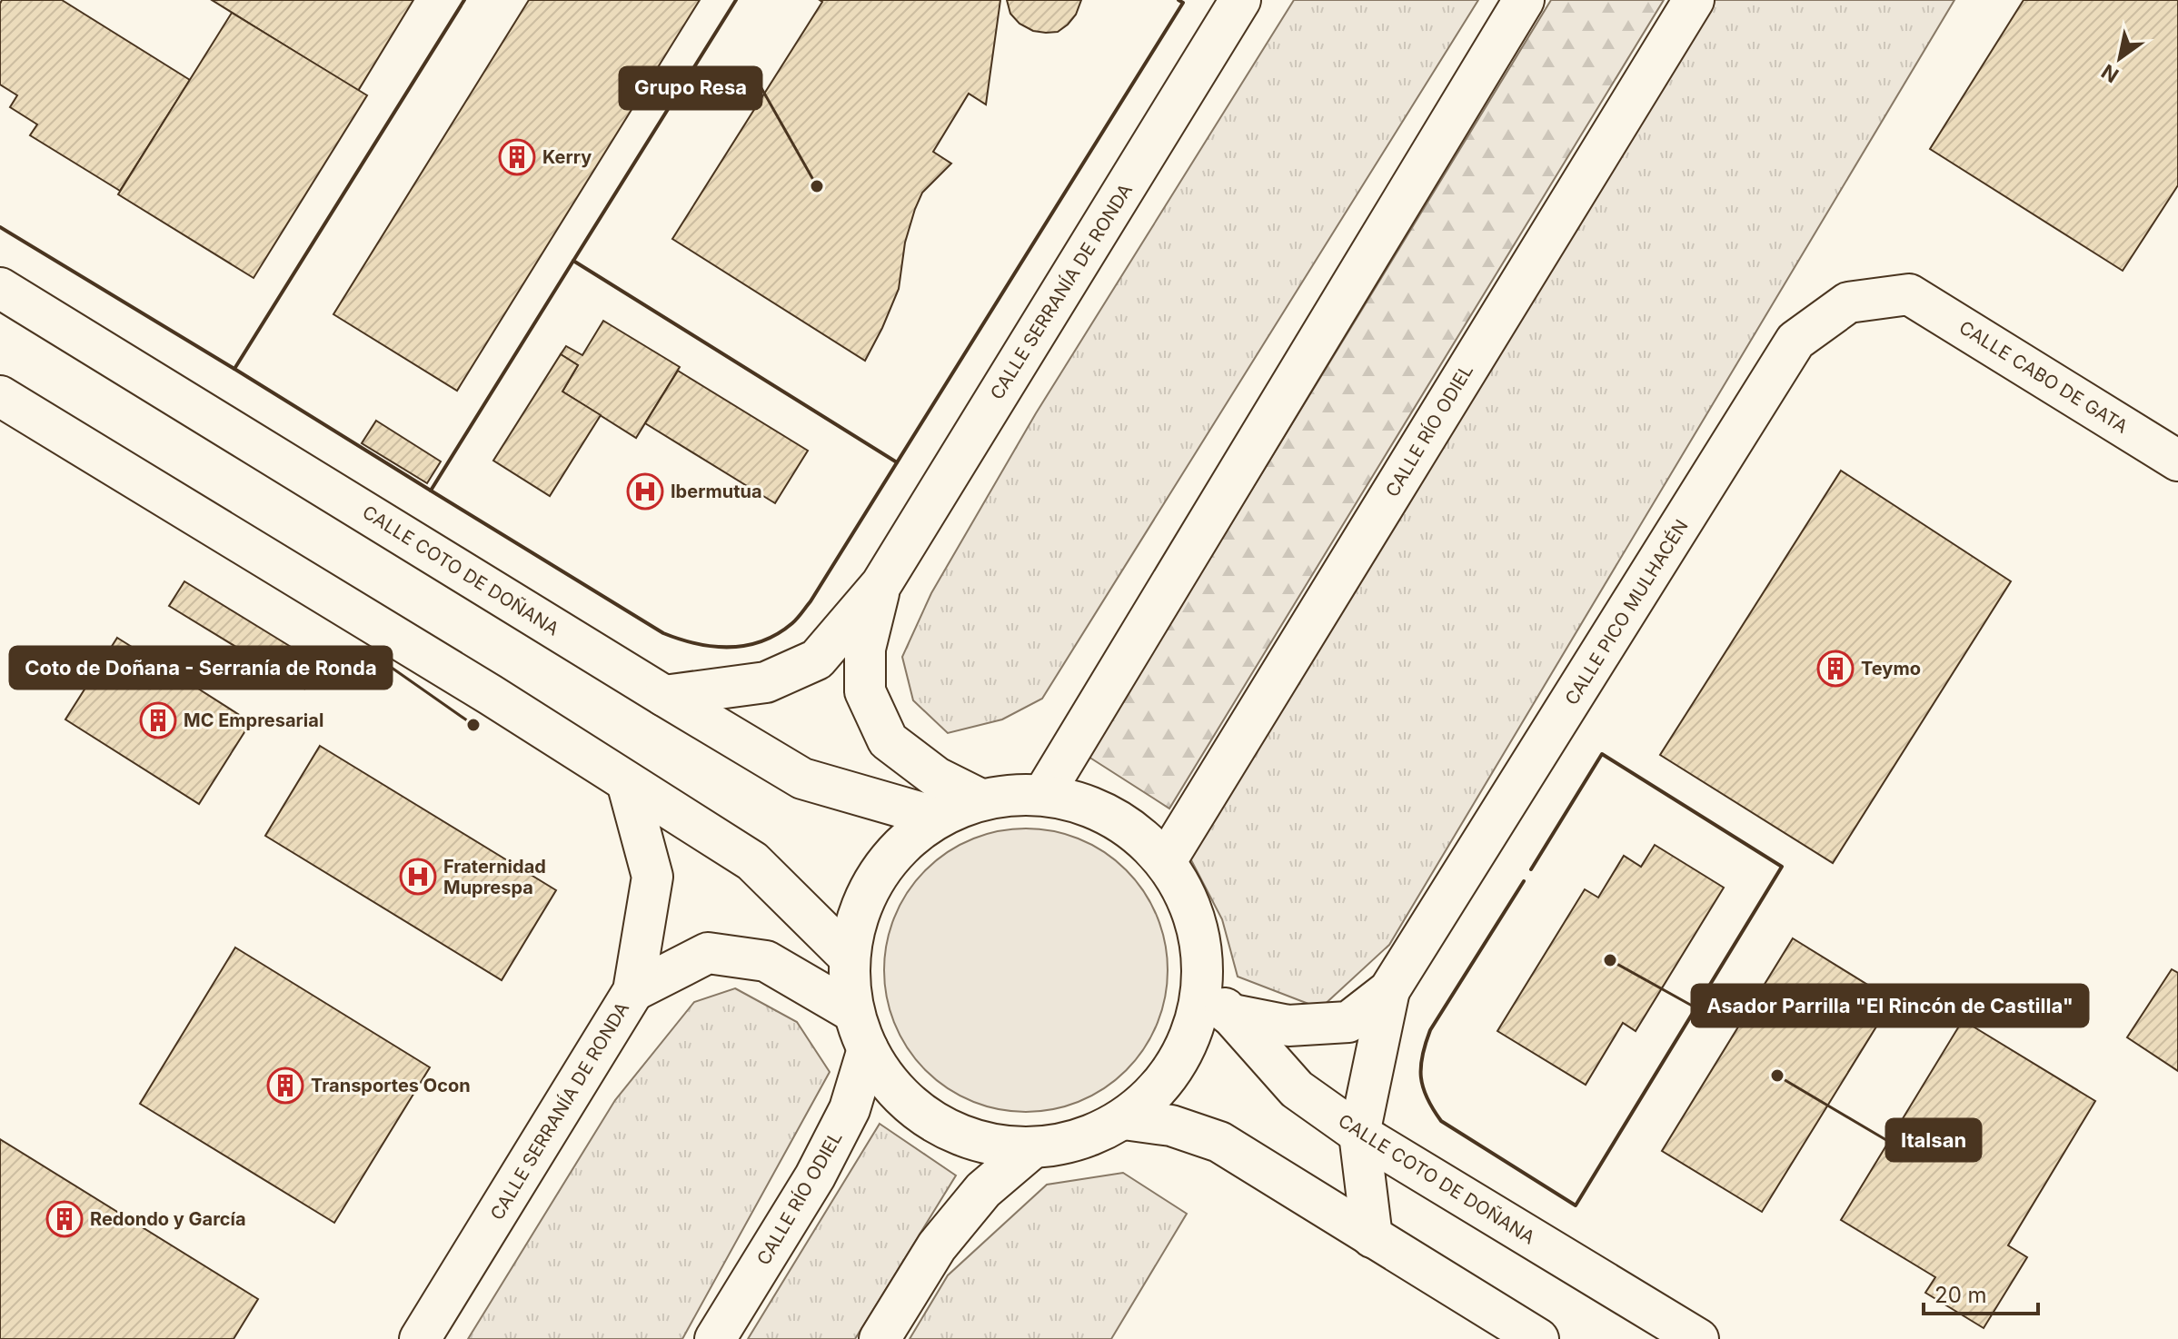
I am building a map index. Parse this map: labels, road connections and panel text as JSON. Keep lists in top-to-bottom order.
{
  "streets": {
    "street": [
      "CALLE SERRANÍA DE RONDA",
      "CALLE CABO DE GATA",
      "CALLE RÍO ODIEL",
      "CALLE COTO DE DOÑANA",
      "CALLE PICO MULHACÉN"
    ]
  },
  "crossings": [
    ["CALLE CABO DE GATA", "CALLE PICO MULHACÉN"],
    ["CALLE COTO DE DOÑANA", "CALLE PICO MULHACÉN"]
  ],
  "places": {
    "building": [
      "Kerry",
      "Teymo",
      "MC Empresarial",
      "Transportes Ocon",
      "Redondo y García"
    ],
    "other": [
      "Grupo Resa",
      "Coto de Doñana - Serranía de Ronda",
      "Asador Parrilla \"El Rincón de Castilla\"",
      "Italsan"
    ],
    "hospital": ["Ibermutua", "Fraternidad Muprespa"]
  },
  "scale_bar": "20 m",
  "north": "bottom left"
}
